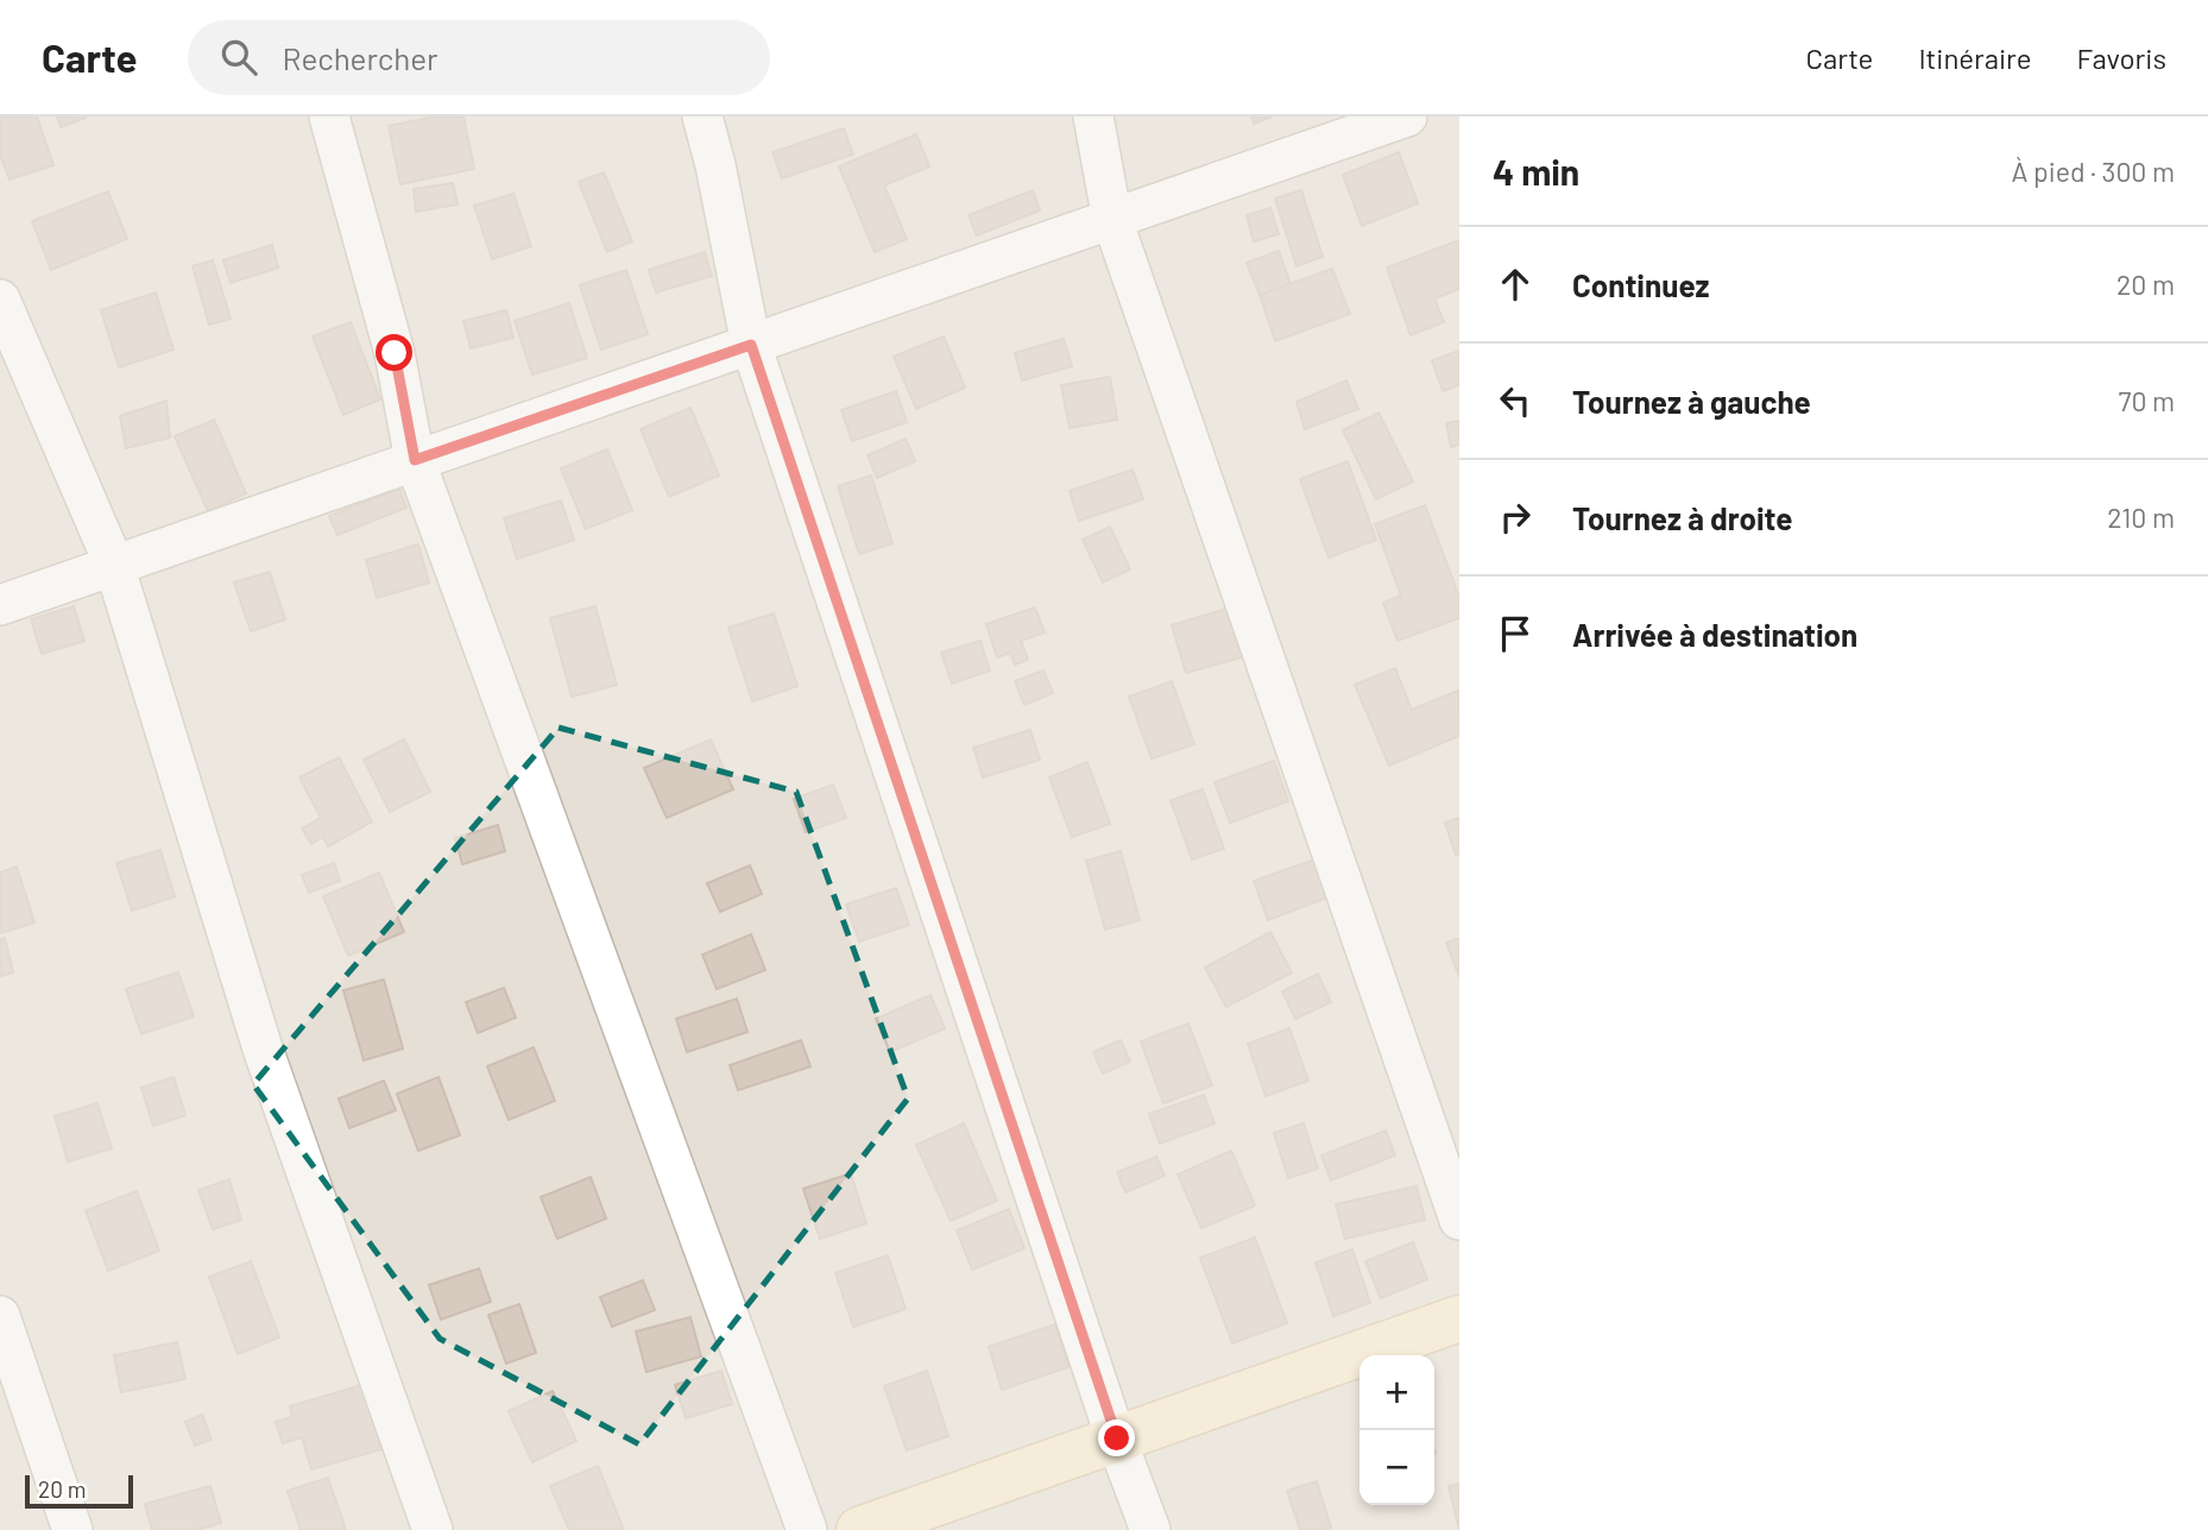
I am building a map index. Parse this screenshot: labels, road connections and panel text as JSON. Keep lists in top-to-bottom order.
{
  "scale_bar": "20 m",
  "page": {
    "header": "Carte",
    "search": "Rechercher",
    "nav": ["Carte", "Itinéraire", "Favoris"],
    "heading": ["4 min", "À pied · 300 m"],
    "list": [
      ["Continuez", "20 m"],
      ["Tournez à gauche", "70 m"],
      ["Tournez à droite", "210 m"],
      "Arrivée à destination"
    ],
    "map_buttons": ["+", "−"],
    "scale": "20 m"
  }
}
